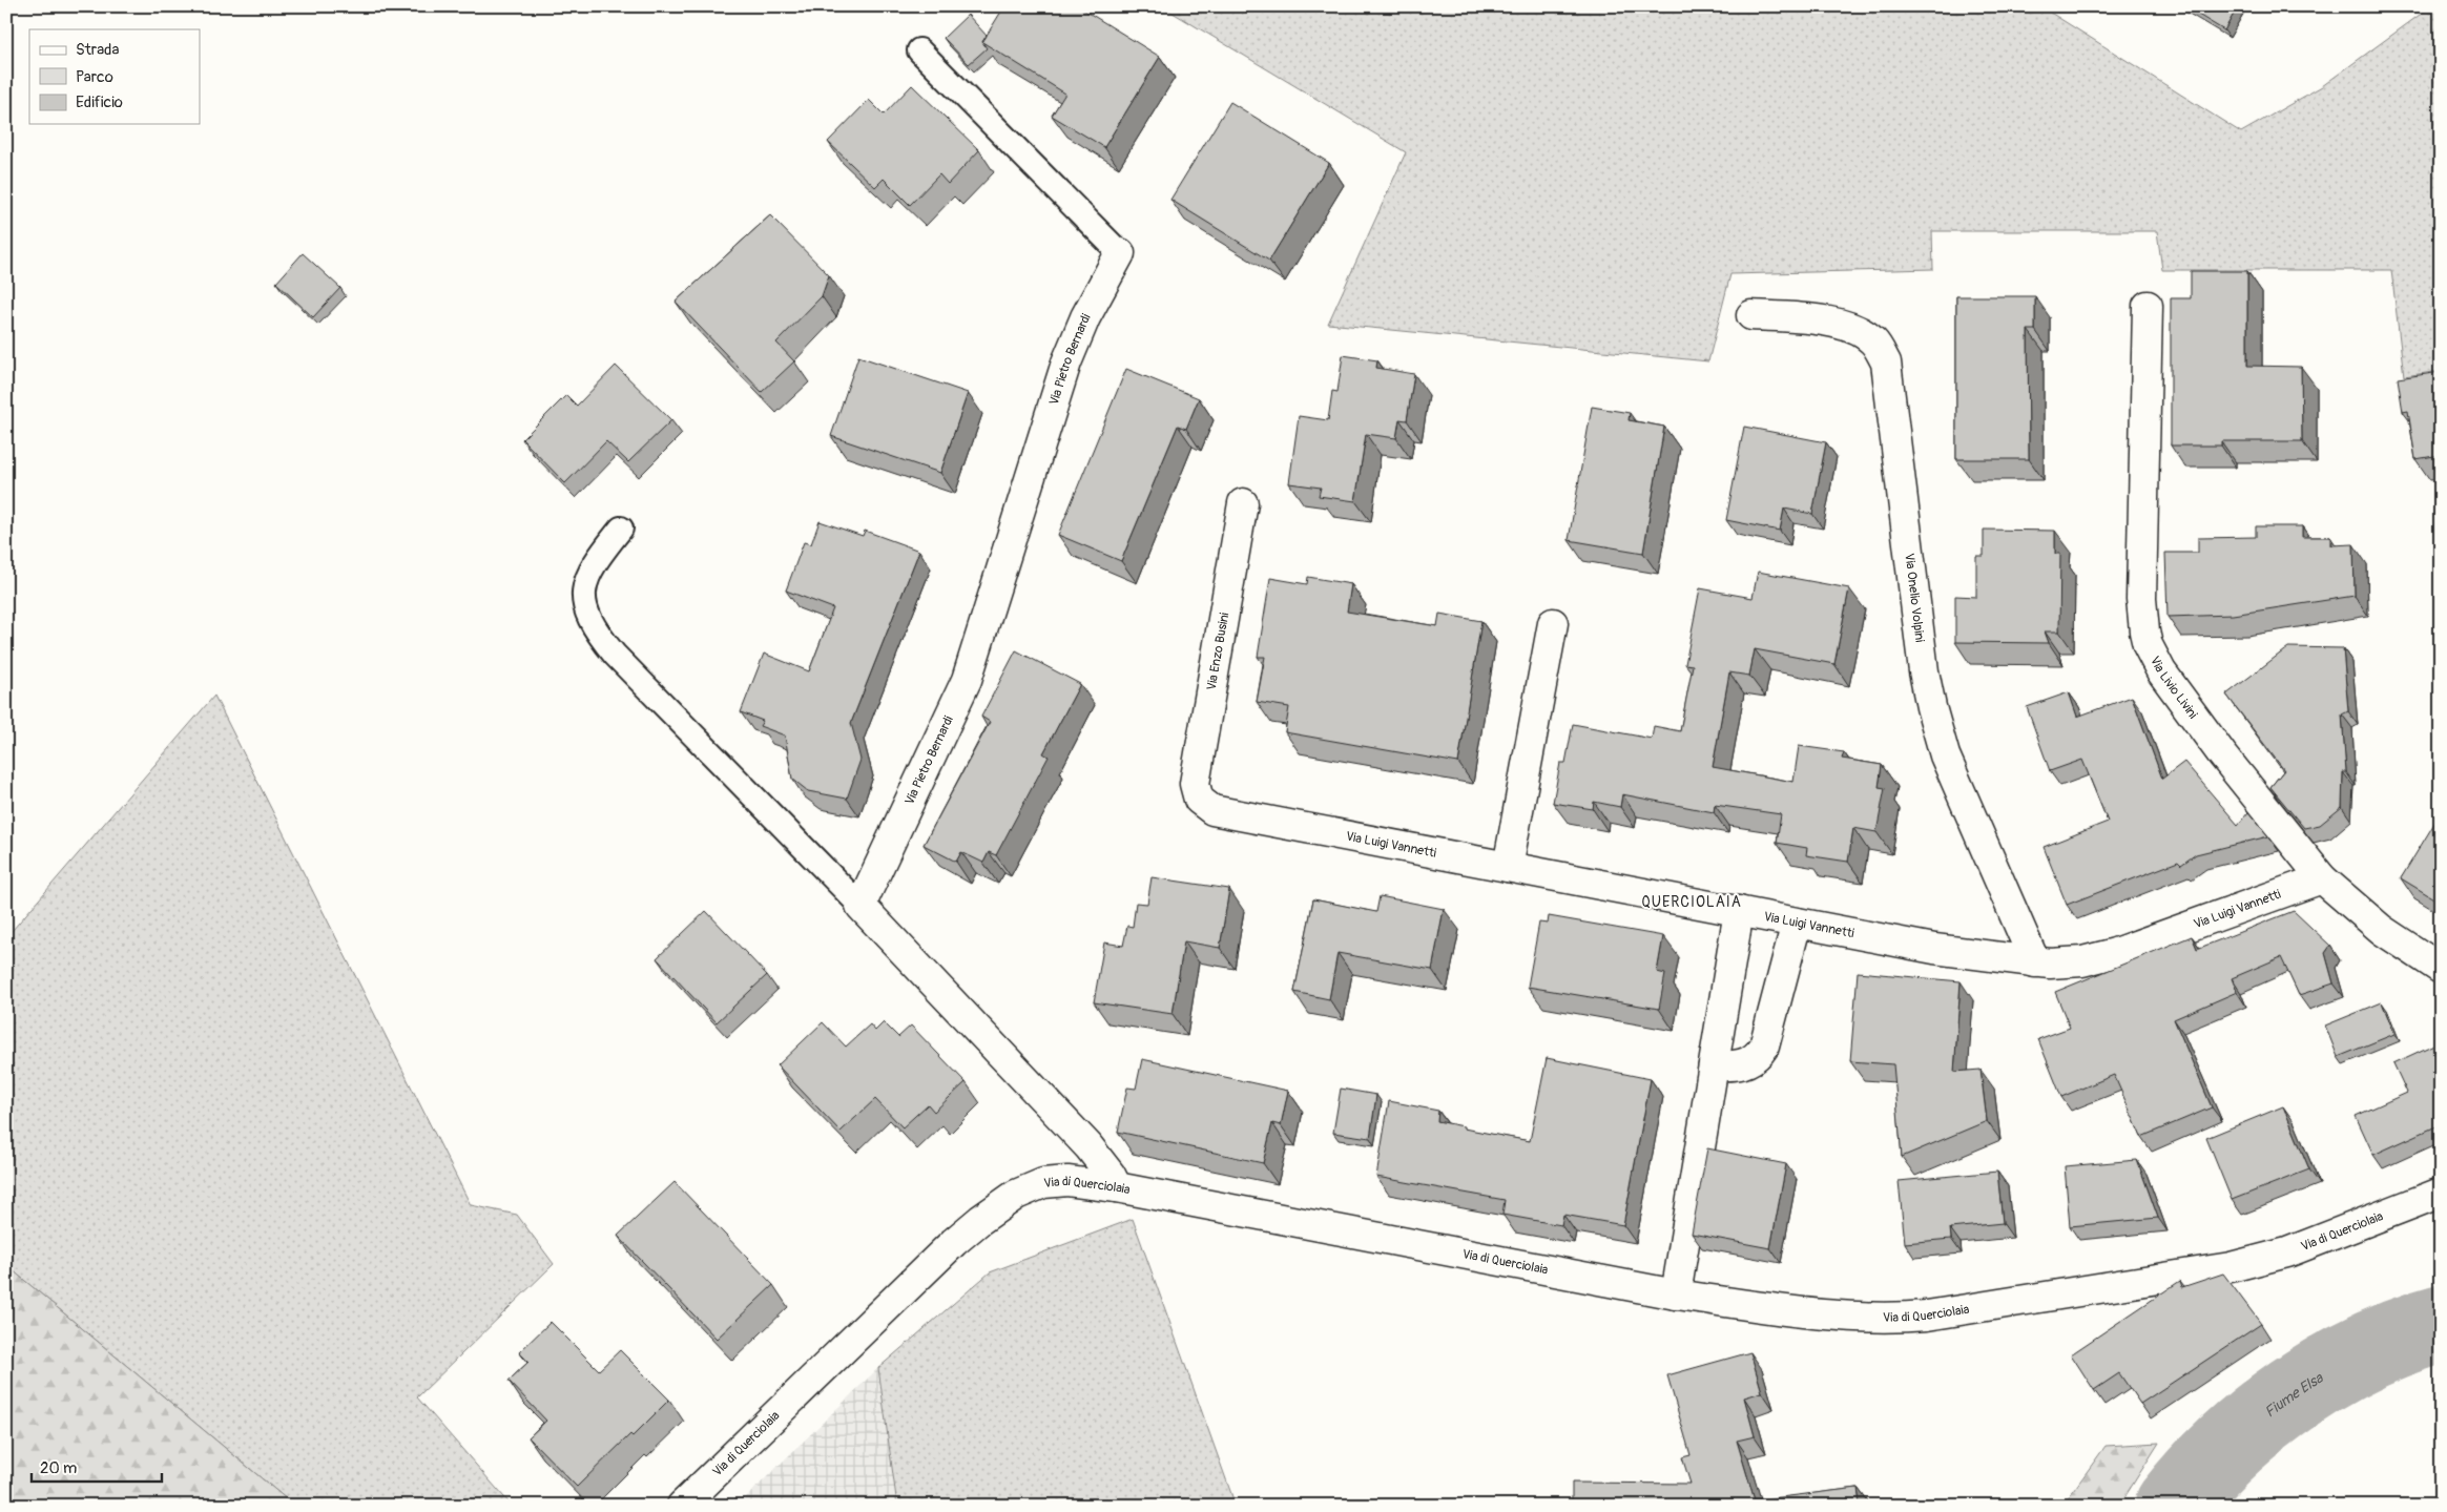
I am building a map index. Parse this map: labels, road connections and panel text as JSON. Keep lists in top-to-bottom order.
{
  "streets": {
    "street": [
      "Via Pietro Bernardi",
      "Via Onelio Volpini",
      "Via Enzo Busini",
      "Via Livio Livini",
      "Via Luigi Vannetti",
      "Via di Querciolaia"
    ]
  },
  "crossings": [
    ["Via Onelio Volpini", "Via Luigi Vannetti"],
    ["Via Enzo Busini", "Via Luigi Vannetti"],
    ["Via Livio Livini", "Via Luigi Vannetti"]
  ],
  "districts": ["QUERCIOLAIA"],
  "water": ["Fiume Elsa"],
  "legend": ["Strada", "Parco", "Edificio"],
  "scale_bar": "20 m"
}
